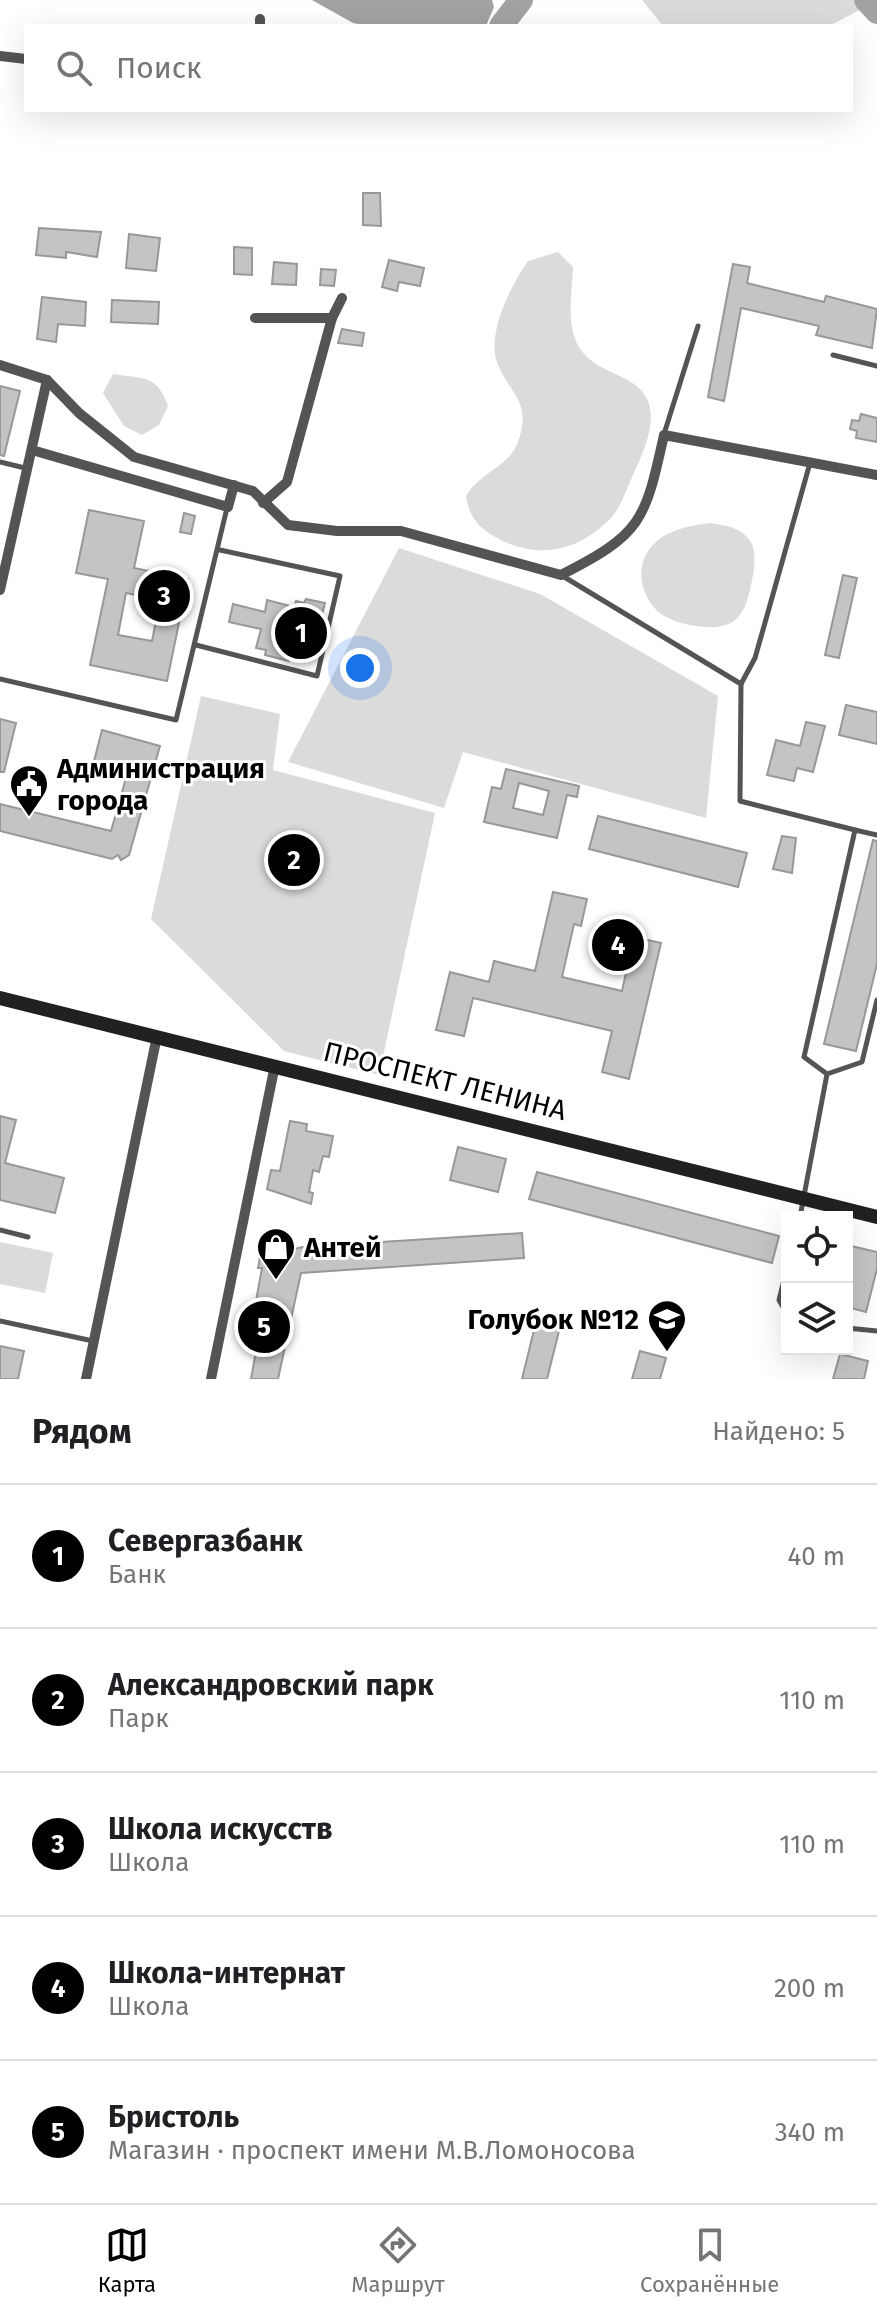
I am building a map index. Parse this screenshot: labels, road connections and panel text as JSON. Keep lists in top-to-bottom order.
{
  "streets": {
    "street": ["ПРОСПЕКТ ЛЕНИНА"]
  },
  "places": {
    "public building": ["Администрация города"],
    "shop": ["Антей"],
    "school or university": ["Голубок №12"]
  },
  "page": {
    "search": "Поиск",
    "pins": [
      "3",
      "1",
      "2",
      "4",
      "5"
    ],
    "heading": ["Рядом", "Найдено: 5"],
    "list": [
      {
        "mark": "1",
        "name": "Севергазбанк",
        "note": "Банк",
        "value": "40 m"
      },
      {
        "mark": "2",
        "name": "Александровский парк",
        "note": "Парк",
        "value": "110 m"
      },
      {
        "mark": "3",
        "name": "Школа искусcтв",
        "note": "Школа",
        "value": "110 m"
      },
      {
        "mark": "4",
        "name": "Школа-интернат",
        "note": "Школа",
        "value": "200 m"
      },
      {
        "mark": "5",
        "name": "Бристоль",
        "note": "Магазин · проспект имени М.В.Ломоносова",
        "value": "340 m"
      }
    ],
    "nav": ["Карта", "Маршрут", "Сохранённые"]
  }
}
